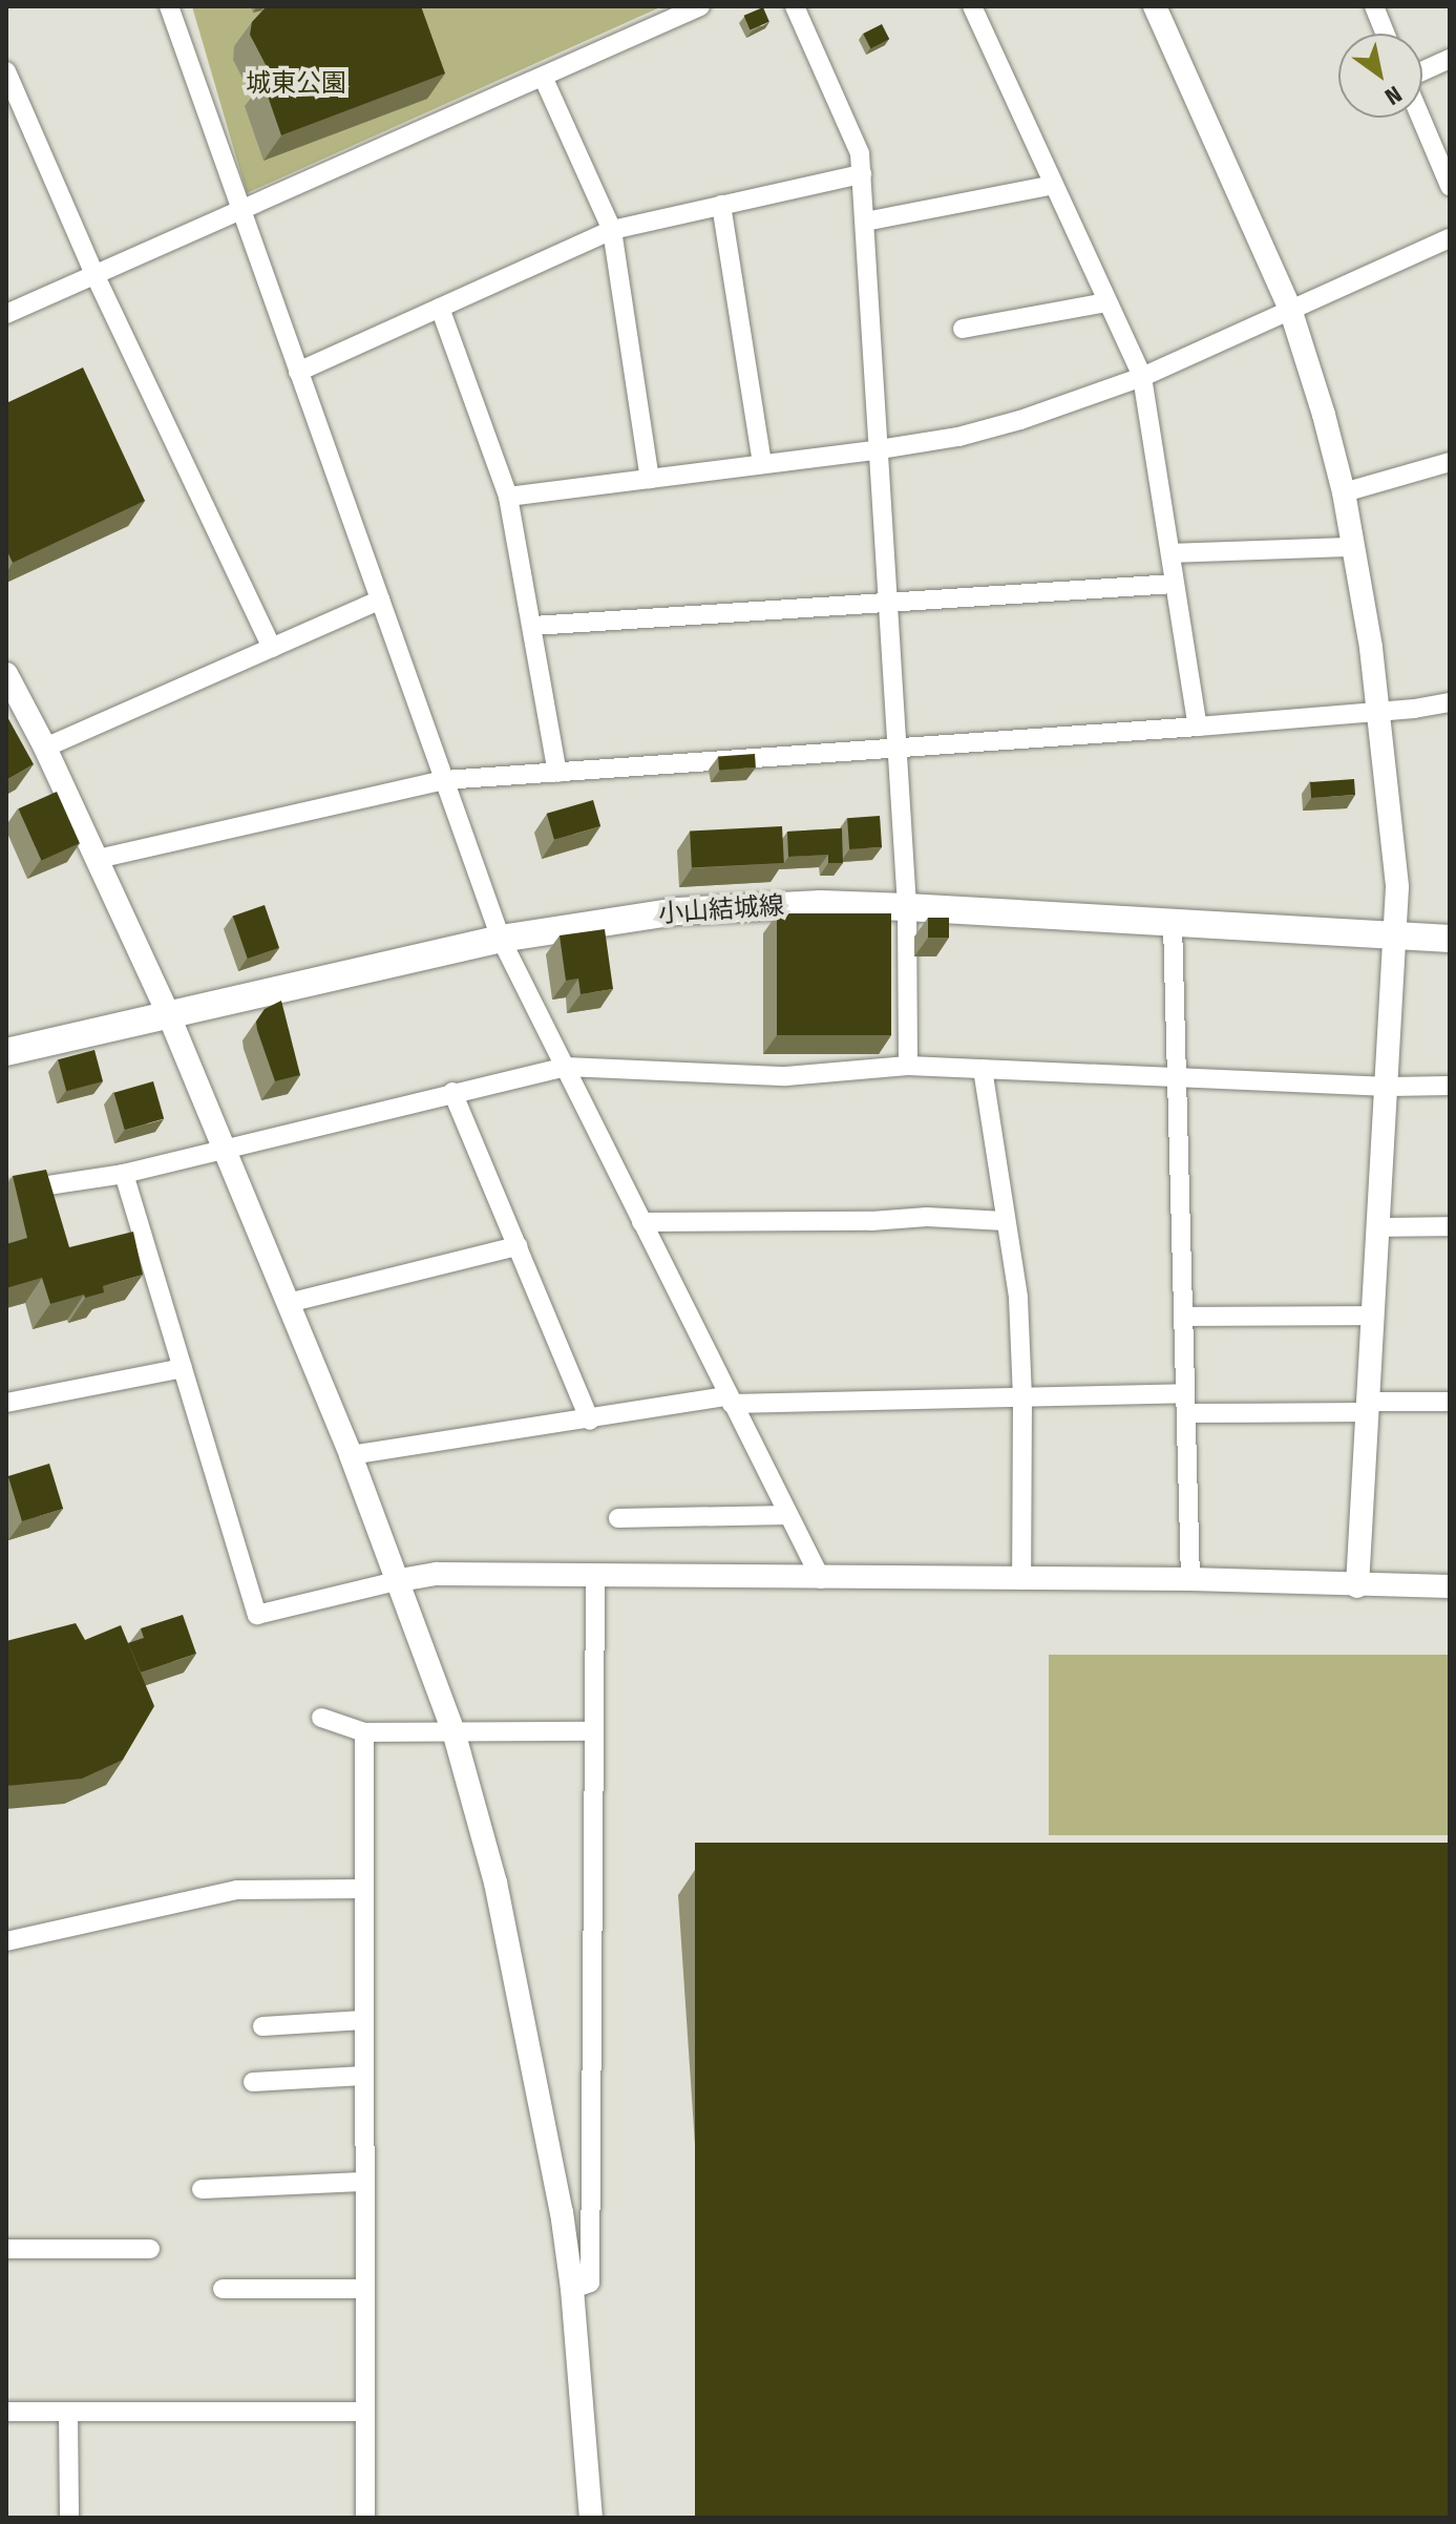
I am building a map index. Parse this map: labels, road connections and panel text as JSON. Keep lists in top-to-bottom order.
{
  "streets": {
    "main road": ["小山結城線"]
  },
  "parks": ["城東公園"],
  "north": "bottom right"
}
